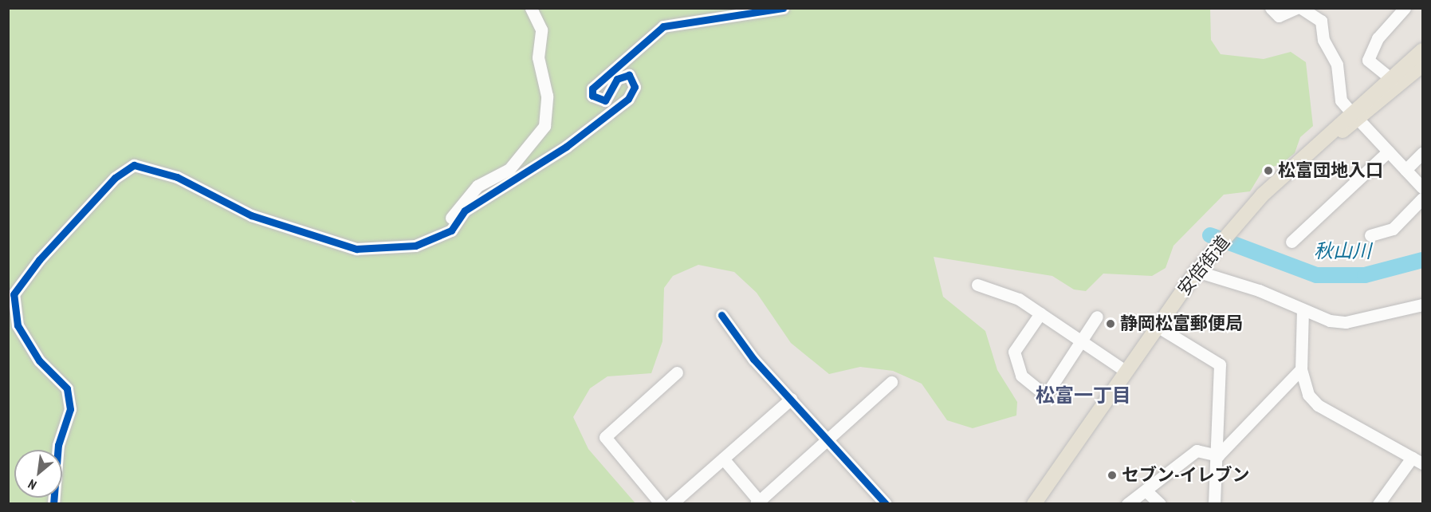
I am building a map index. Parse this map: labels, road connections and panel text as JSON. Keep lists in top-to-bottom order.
{
  "streets": {
    "main road": ["安倍街道"]
  },
  "districts": ["松富一丁目"],
  "water": ["秋山川"],
  "places": ["松富団地入口", "静岡松富郵便局", "セブン-イレブン"],
  "north": "bottom left"
}
